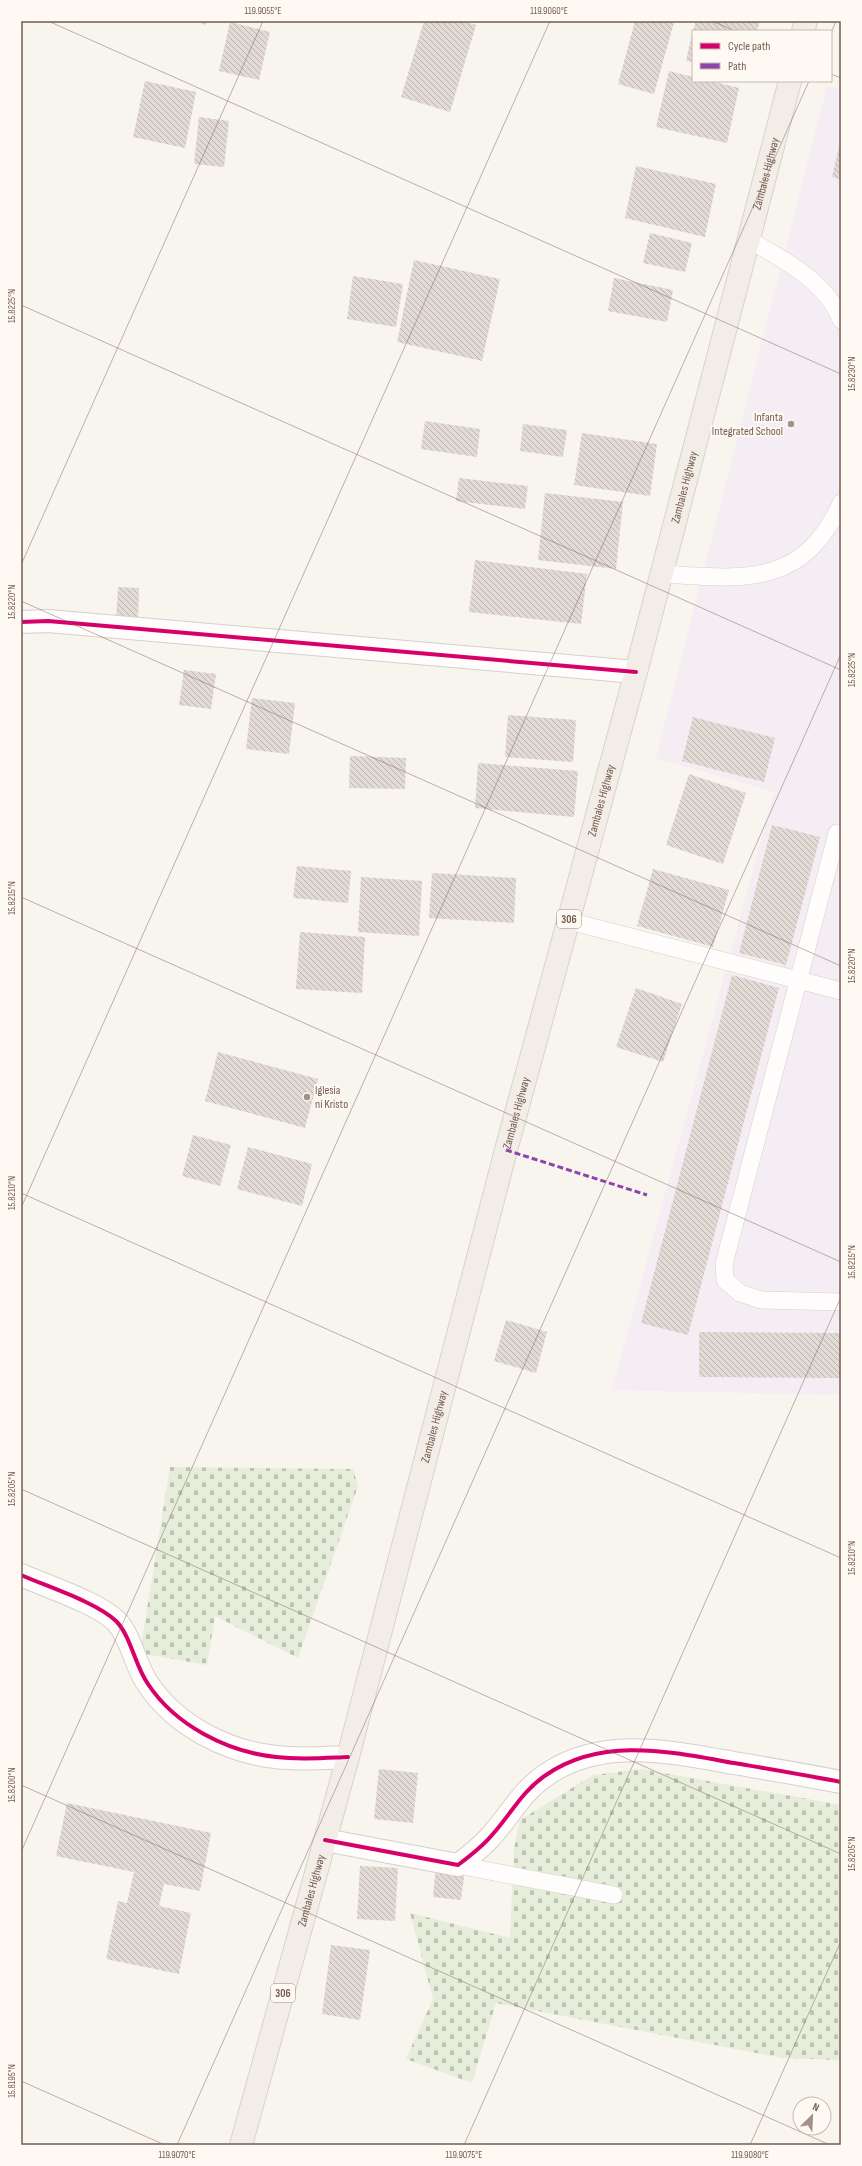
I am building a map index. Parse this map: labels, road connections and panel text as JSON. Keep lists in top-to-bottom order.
{
  "streets": {
    "main road": ["Zambales Highway", "306"]
  },
  "places": ["Infanta Integrated School", "Iglesia ni Kristo"],
  "legend": ["Cycle path", "Path"],
  "north": "top right",
  "coordinates": [
    "119.9055°E",
    "119.9060°E",
    "15.8225°N",
    "15.8230°N",
    "15.8220°N",
    "15.8215°N",
    "15.8210°N",
    "15.8205°N",
    "15.8200°N",
    "15.8195°N",
    "119.9070°E",
    "119.9075°E",
    "119.9080°E"
  ]
}
